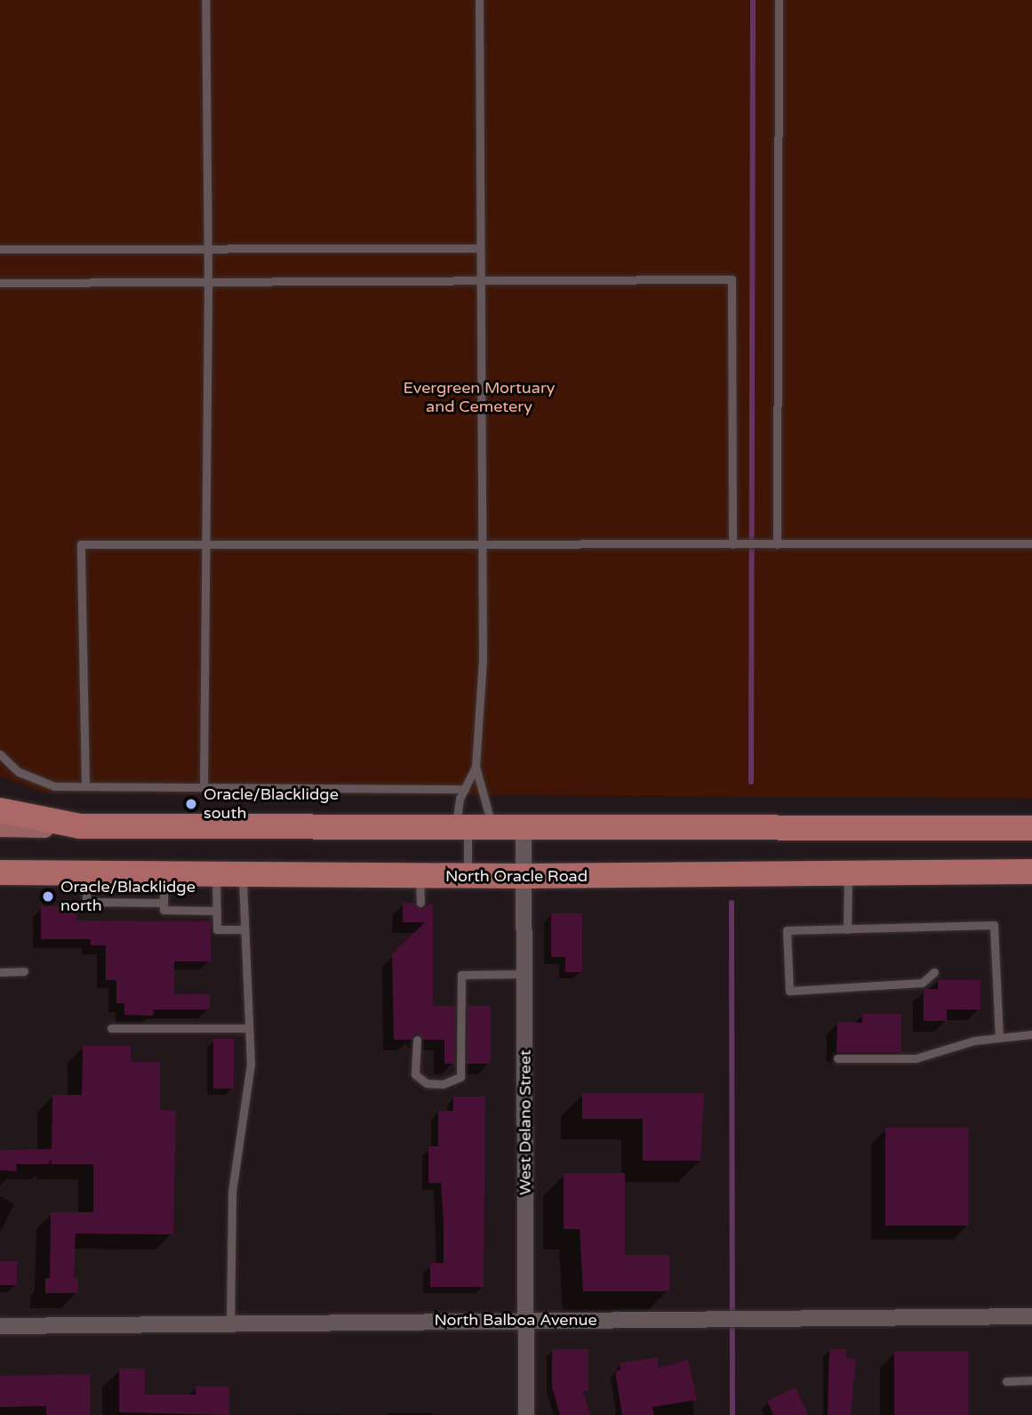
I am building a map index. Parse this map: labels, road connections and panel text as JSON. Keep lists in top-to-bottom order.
{
  "streets": {
    "highway": ["North Oracle Road"],
    "street": ["West Delano Street", "North Balboa Avenue"]
  },
  "crossings": [
    ["North Oracle Road", "West Delano Street"],
    ["West Delano Street", "North Balboa Avenue"]
  ],
  "parks": ["Evergreen Mortuary and Cemetery"],
  "places": ["Oracle/Blacklidge south", "Oracle/Blacklidge north"]
}
